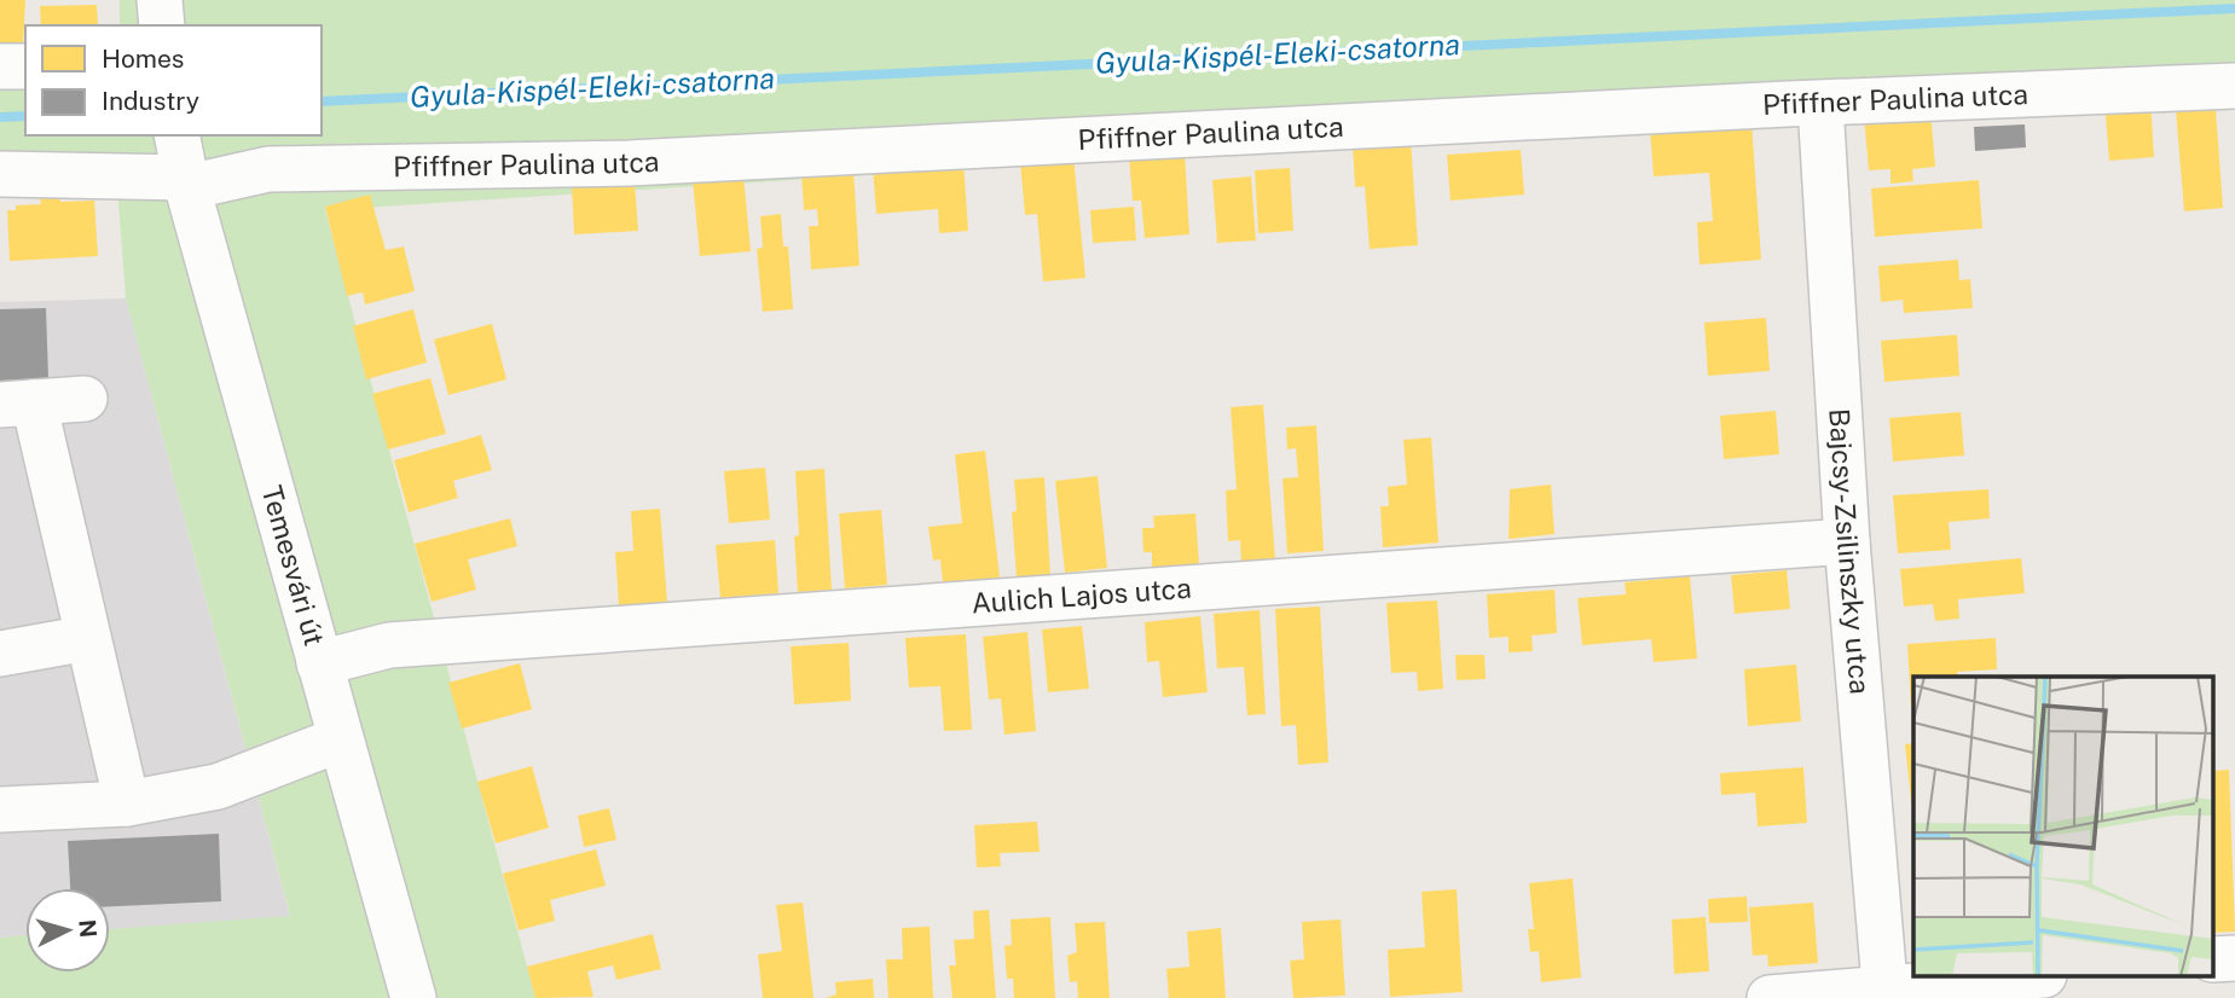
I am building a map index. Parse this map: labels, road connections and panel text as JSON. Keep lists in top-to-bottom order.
{
  "streets": {
    "street": [
      "Pfiffner Paulina utca",
      "Bajcsy-Zsilinszky utca",
      "Temesvári út",
      "Aulich Lajos utca"
    ]
  },
  "crossings": [
    ["Pfiffner Paulina utca", "Bajcsy-Zsilinszky utca"],
    ["Pfiffner Paulina utca", "Temesvári út"],
    ["Bajcsy-Zsilinszky utca", "Aulich Lajos utca"],
    ["Temesvári út", "Aulich Lajos utca"]
  ],
  "water": ["Gyula-Kispél-Eleki-csatorna"],
  "legend": ["Homes", "Industry"],
  "north": "right"
}
